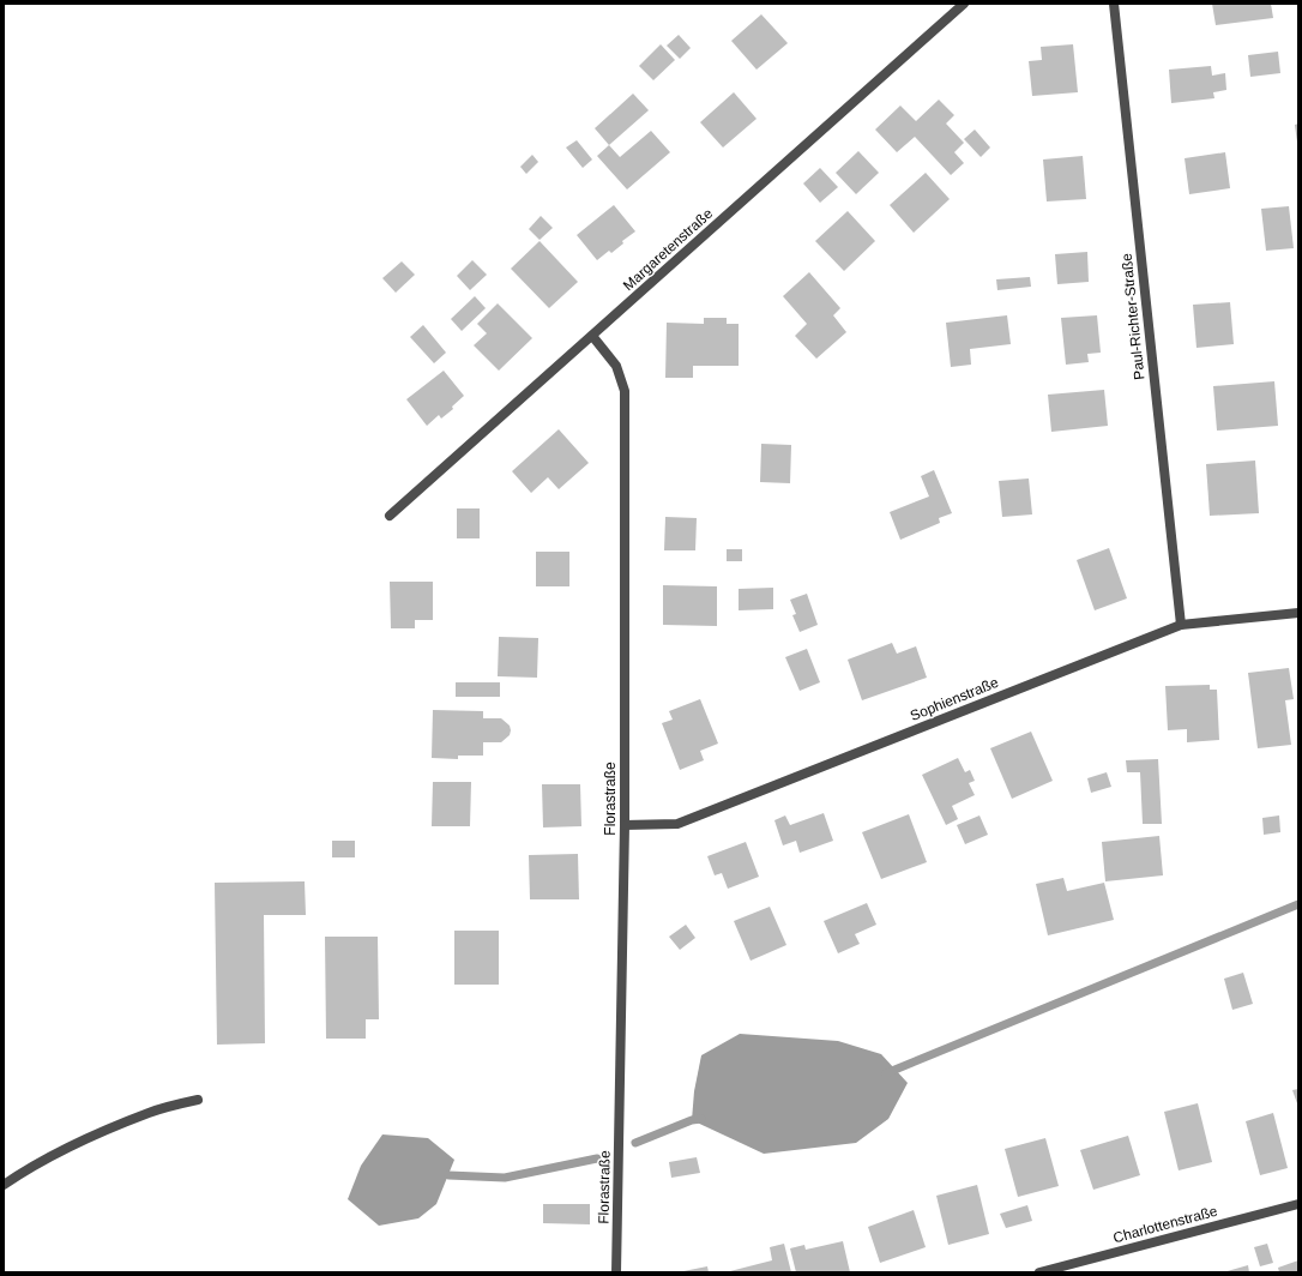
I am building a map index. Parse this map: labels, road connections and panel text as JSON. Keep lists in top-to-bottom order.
{
  "streets": {
    "street": [
      "Margaretenstraße",
      "Paul-Richter-Straße",
      "Sophienstraße",
      "Florastraße",
      "Charlottenstraße"
    ]
  },
  "crossings": [
    ["Margaretenstraße", "Florastraße"],
    ["Paul-Richter-Straße", "Sophienstraße"],
    ["Sophienstraße", "Florastraße"]
  ]
}
